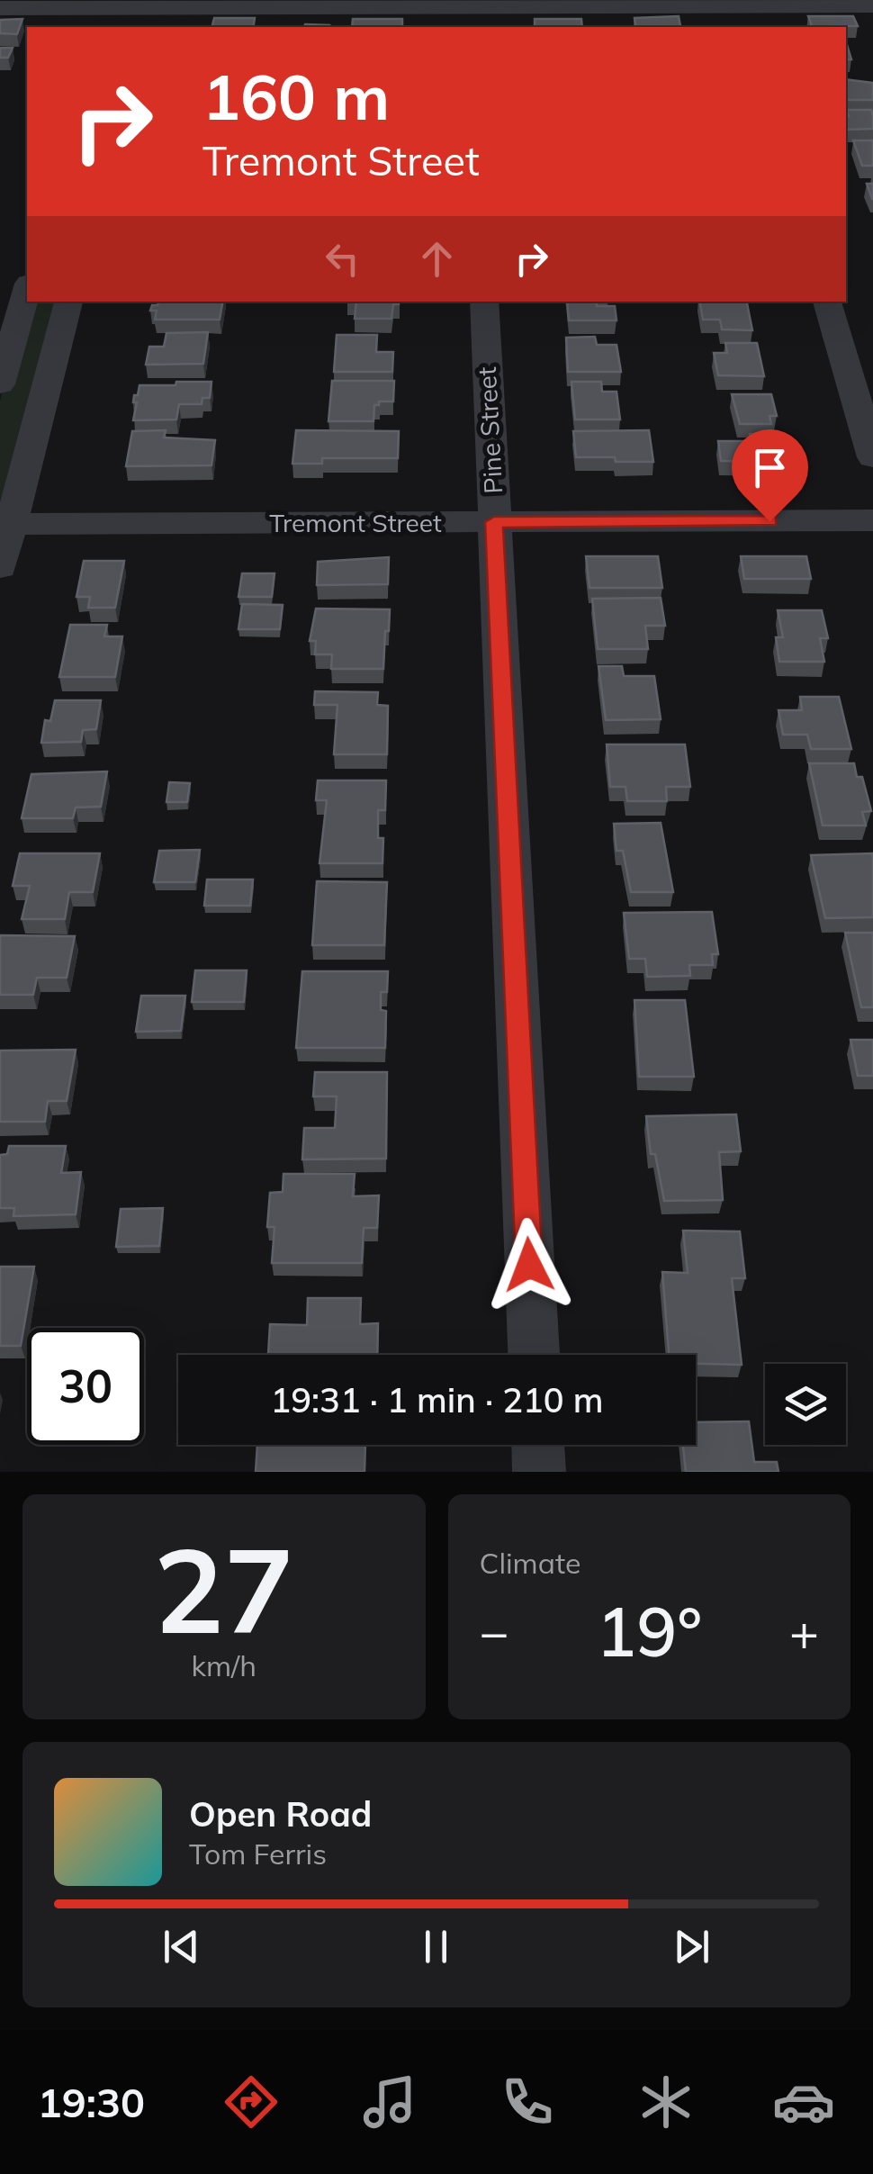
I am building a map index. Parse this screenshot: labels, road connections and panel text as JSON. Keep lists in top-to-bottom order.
{
  "streets": {
    "street": ["Pine Street", "Tremont Street"]
  },
  "crossings": [
    ["Pine Street", "Tremont Street"]
  ],
  "page": {
    "turn": ["160 m", "Tremont Street"],
    "limit": "30",
    "trip": "19:31 · 1 min · 210 m",
    "tile": [
      ["27", "km/h"],
      "Climate"
    ],
    "heat": ["−", "19°", "+"],
    "song": ["Open Road", "Tom Ferris"],
    "tabs": "19:30"
  }
}
